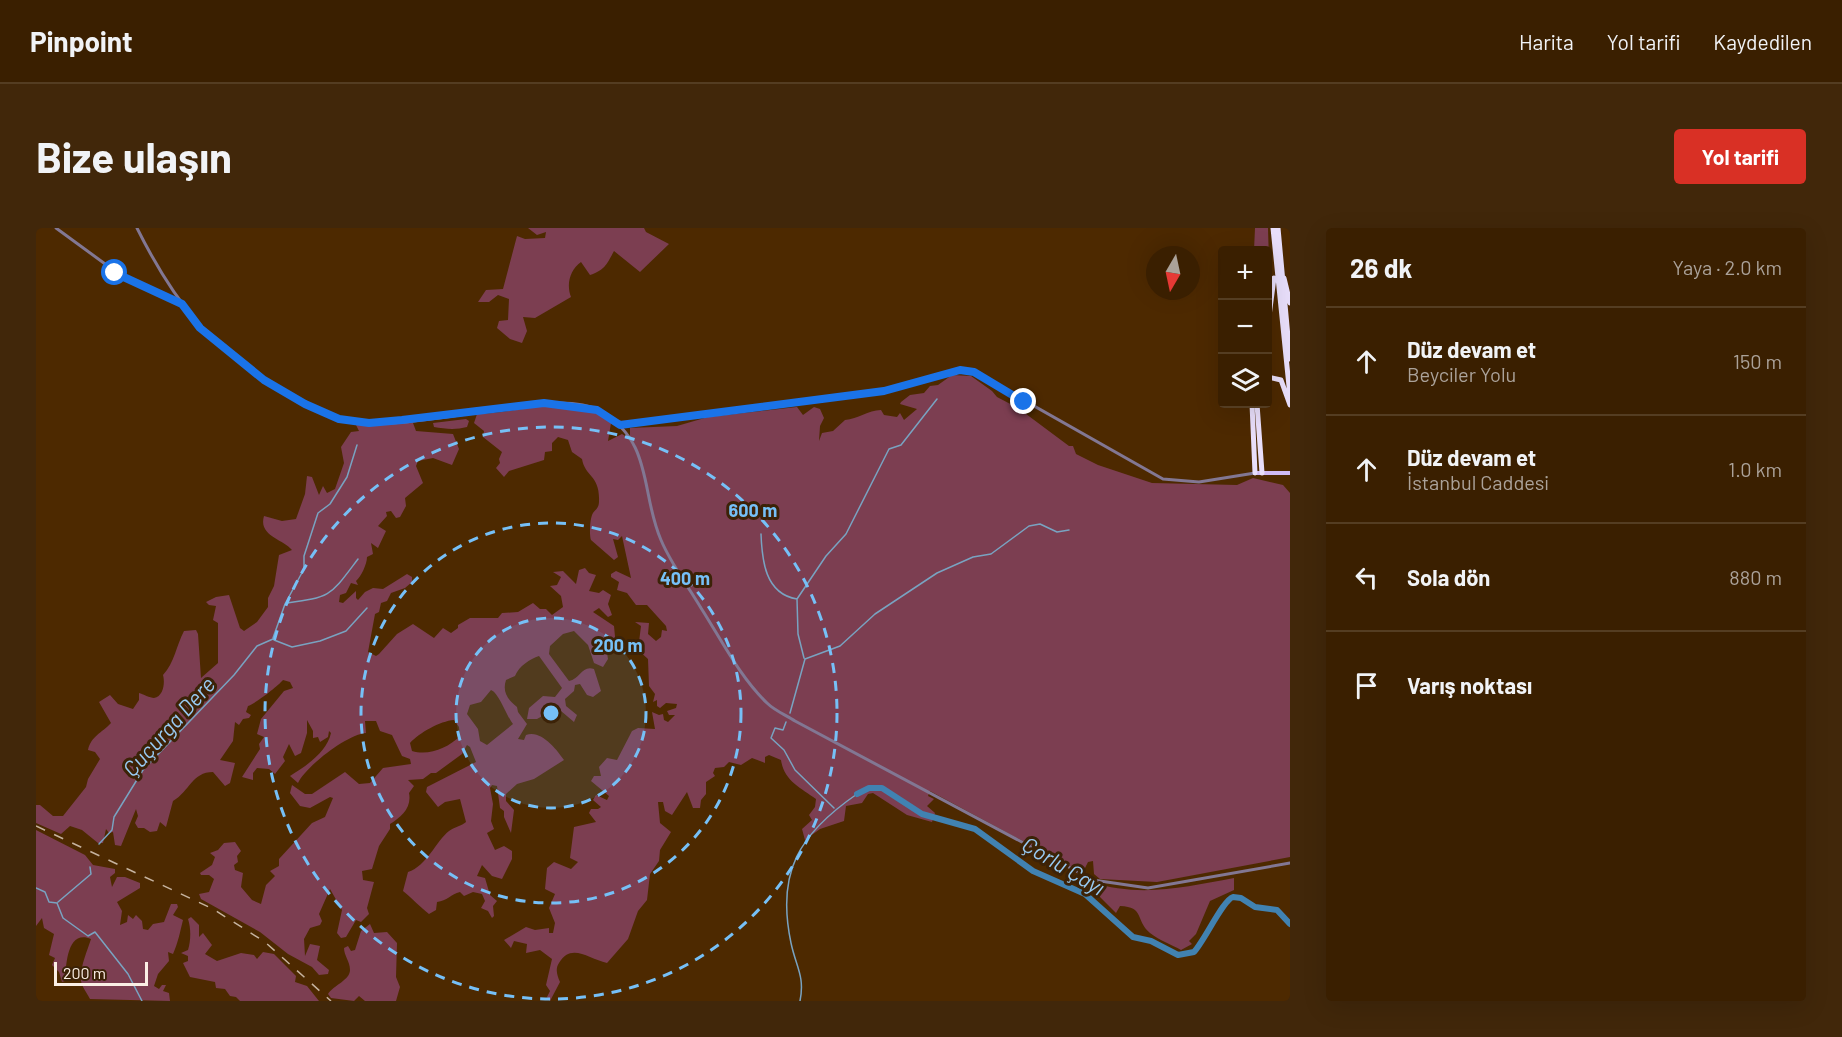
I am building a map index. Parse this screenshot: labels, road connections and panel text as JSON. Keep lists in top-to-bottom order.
{
  "water": ["Çuçurga Dere", "Çorlu Çayı"],
  "scale_bar": "200 m",
  "north": "bottom",
  "page": {
    "header": "Pinpoint",
    "nav": ["Harita", "Yol tarifi", "Kaydedilen"],
    "buttons": "Yol tarifi",
    "title": "Bize ulaşın",
    "heading": ["26 dk", "Yaya · 2.0 km"],
    "map_buttons": ["+", "−"],
    "list": [
      ["Düz devam et", "Beyciler Yolu", "150 m"],
      ["Düz devam et", "İstanbul Caddesi", "1.0 km"],
      ["Sola dön", "880 m"],
      "Varış noktası"
    ],
    "scale": "200 m"
  },
  "rings": ["600 m", "400 m", "200 m"]
}
